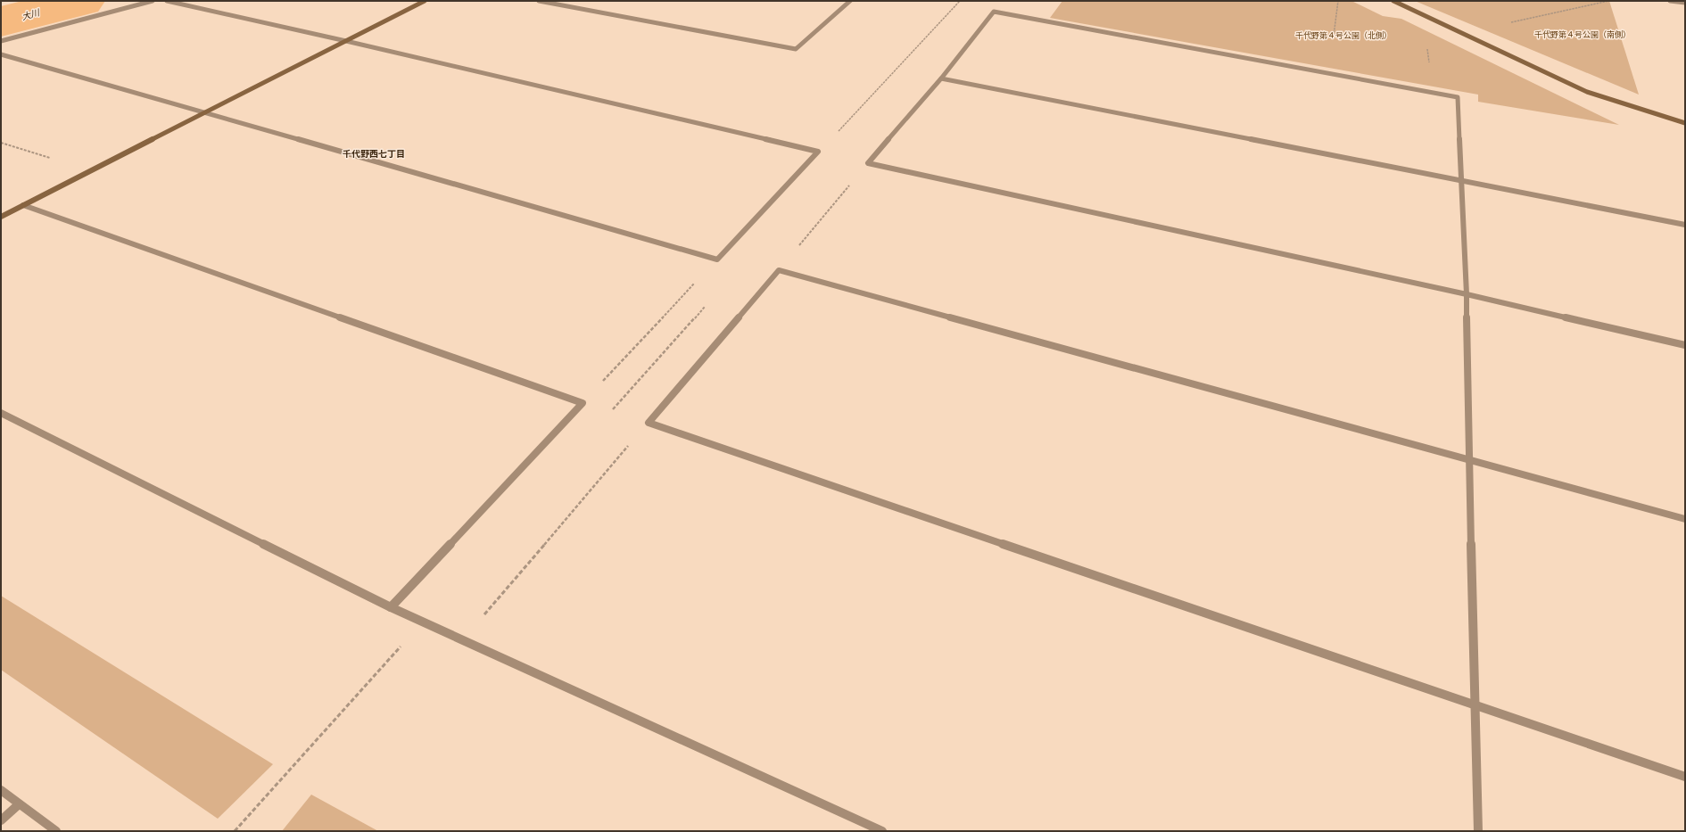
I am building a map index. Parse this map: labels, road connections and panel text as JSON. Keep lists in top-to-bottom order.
{
  "districts": ["千代野西七丁目"],
  "water": ["大川"],
  "parks": ["千代野第４号公園（南側）", "千代野第４号公園（北側）"]
}
